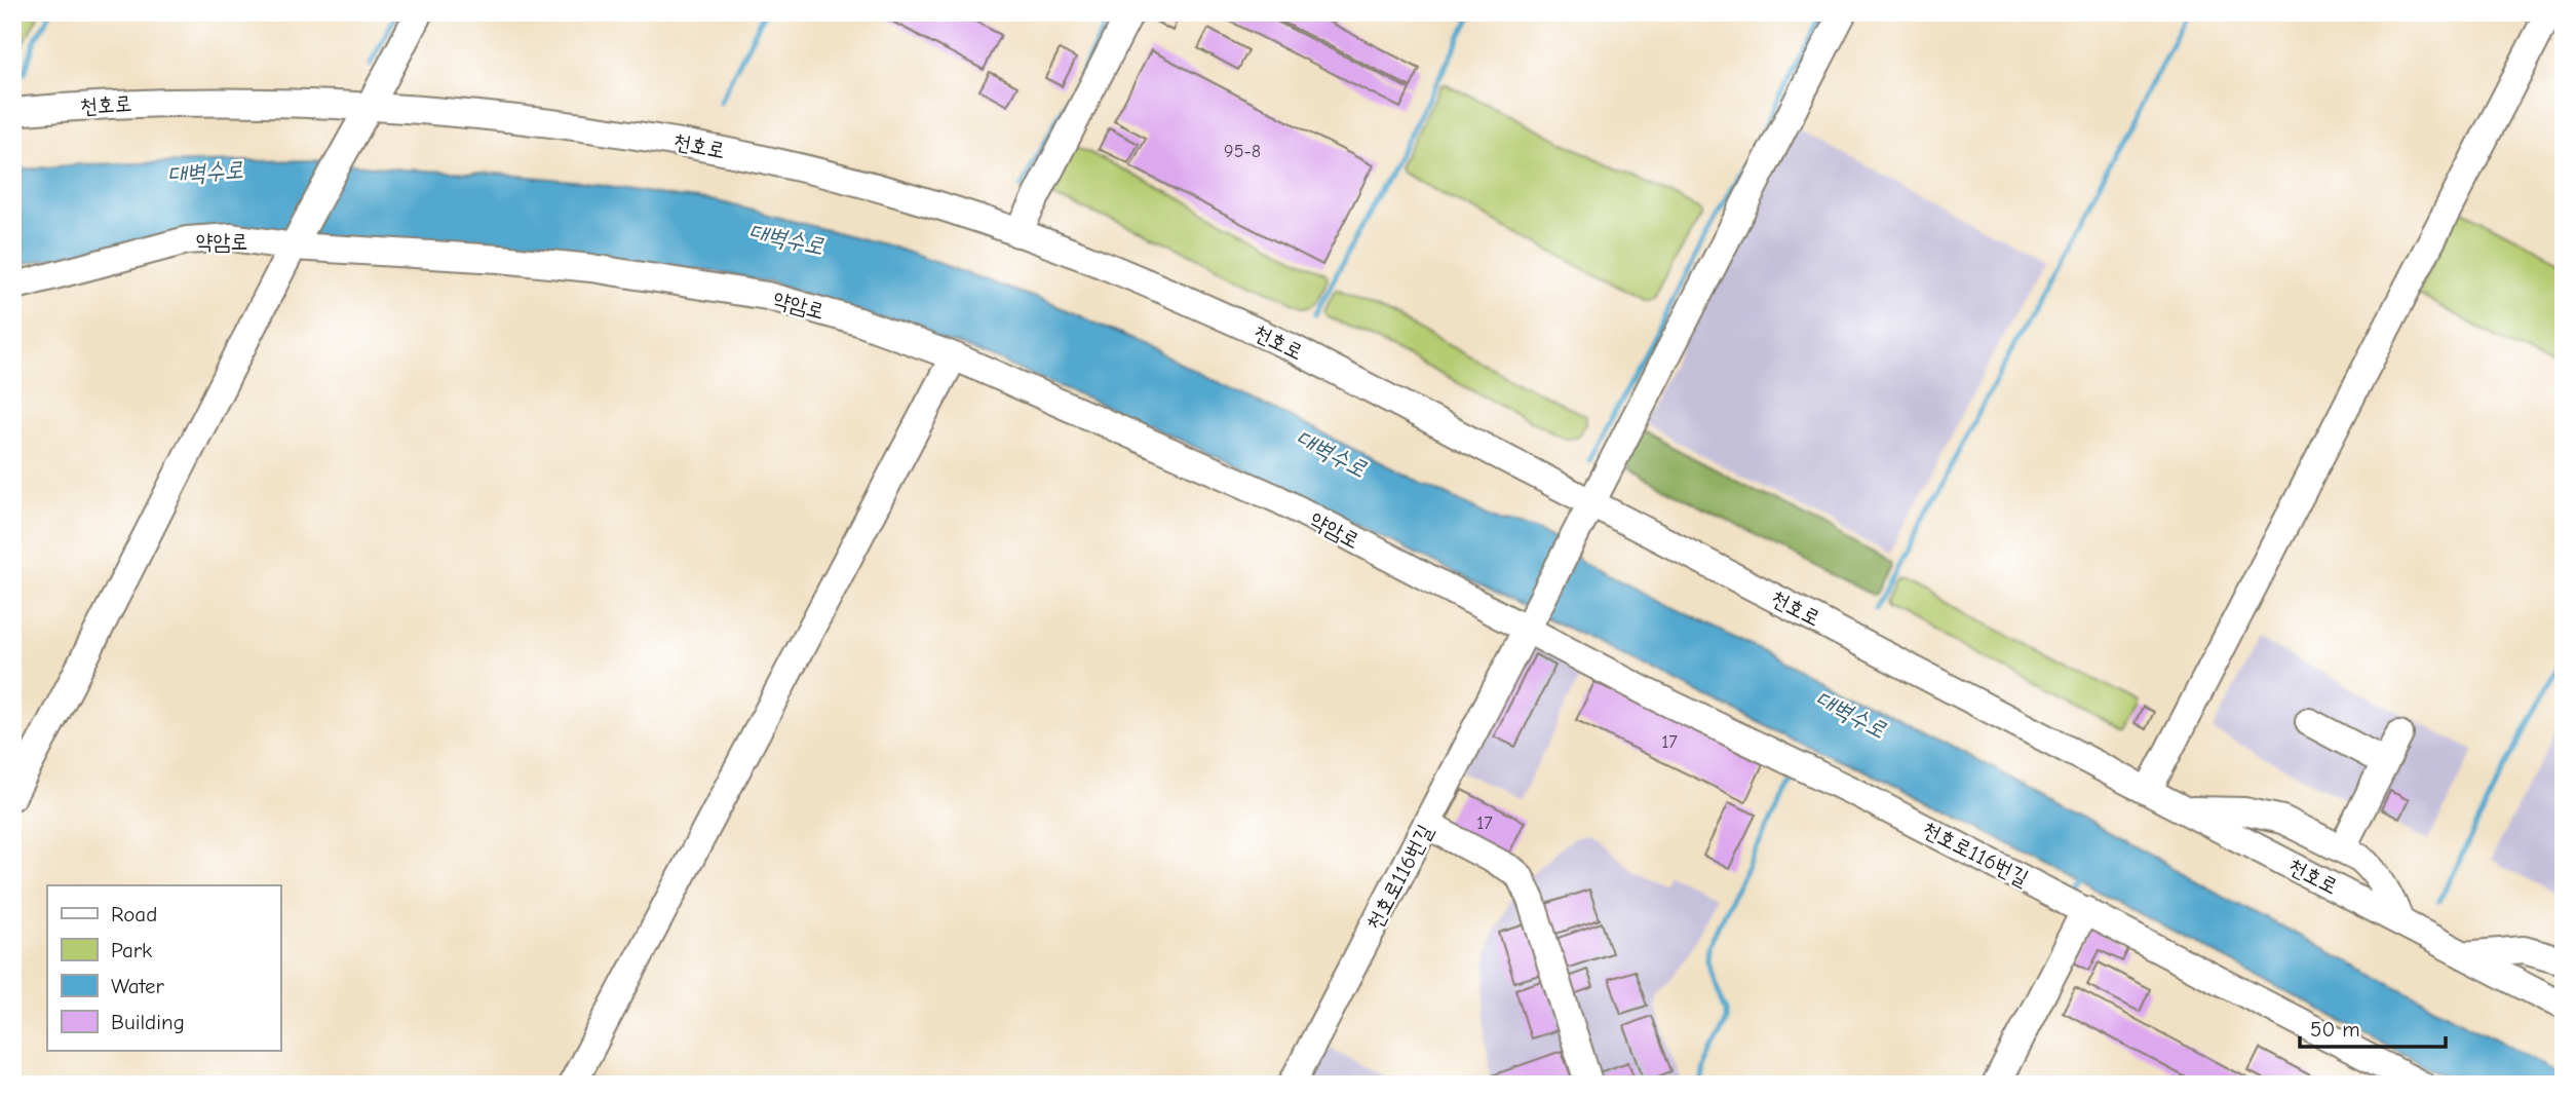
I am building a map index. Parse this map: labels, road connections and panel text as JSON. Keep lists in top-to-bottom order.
{
  "streets": {
    "street": ["천호로", "약암로", "천호로116번길"]
  },
  "crossings": [
    ["천호로", "천호로116번길"],
    ["약암로", "천호로116번길"]
  ],
  "water": ["대벽수로"],
  "house_numbers": ["95-8", "17", "17"],
  "legend": [
    "Road",
    "Park",
    "Water",
    "Building"
  ],
  "scale_bar": "50 m"
}
